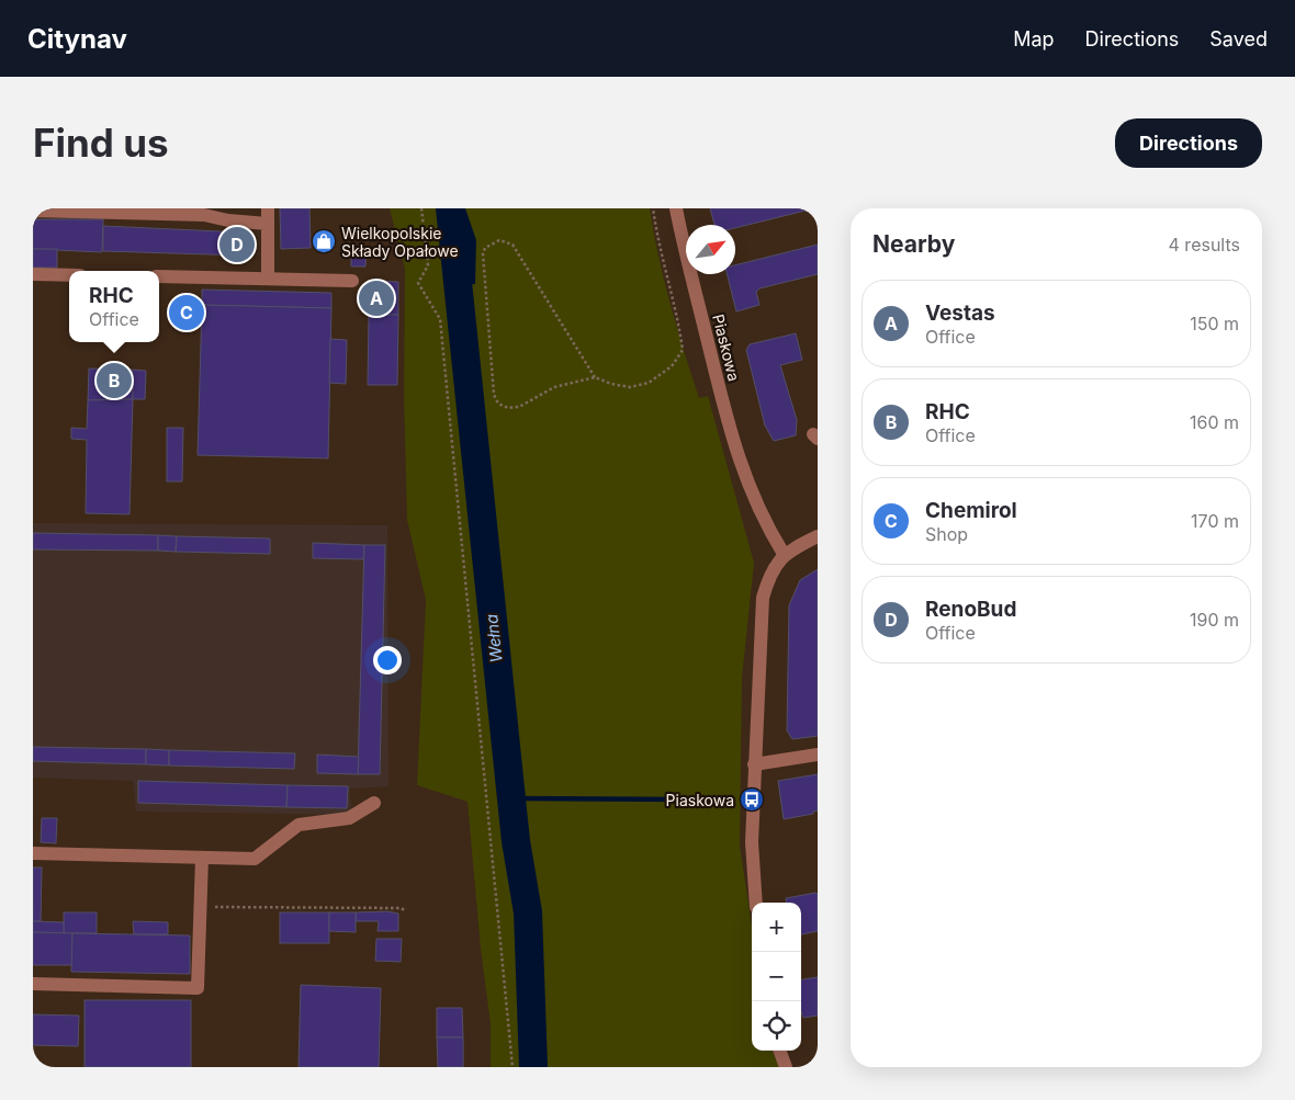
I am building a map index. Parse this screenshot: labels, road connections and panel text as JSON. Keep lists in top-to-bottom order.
{
  "streets": {
    "street": ["Piaskowa"]
  },
  "water": ["Wełna"],
  "places": {
    "shop": ["Wielkopolskie Składy Opałowe"],
    "bus stop": ["Piaskowa"]
  },
  "north": "top right",
  "page": {
    "header": "Citynav",
    "nav": ["Map", "Directions", "Saved"],
    "buttons": "Directions",
    "title": "Find us",
    "heading": ["Nearby", "4 results"],
    "pins": [
      "D",
      "A",
      "C",
      "B"
    ],
    "popup": ["RHC", "Office"],
    "list": [
      {
        "mark": "A",
        "name": "Vestas",
        "note": "Office",
        "value": "150 m"
      },
      {
        "mark": "B",
        "name": "RHC",
        "note": "Office",
        "value": "160 m"
      },
      {
        "mark": "C",
        "name": "Chemirol",
        "note": "Shop",
        "value": "170 m"
      },
      {
        "mark": "D",
        "name": "RenoBud",
        "note": "Office",
        "value": "190 m"
      }
    ],
    "map_buttons": ["+", "−"]
  }
}
